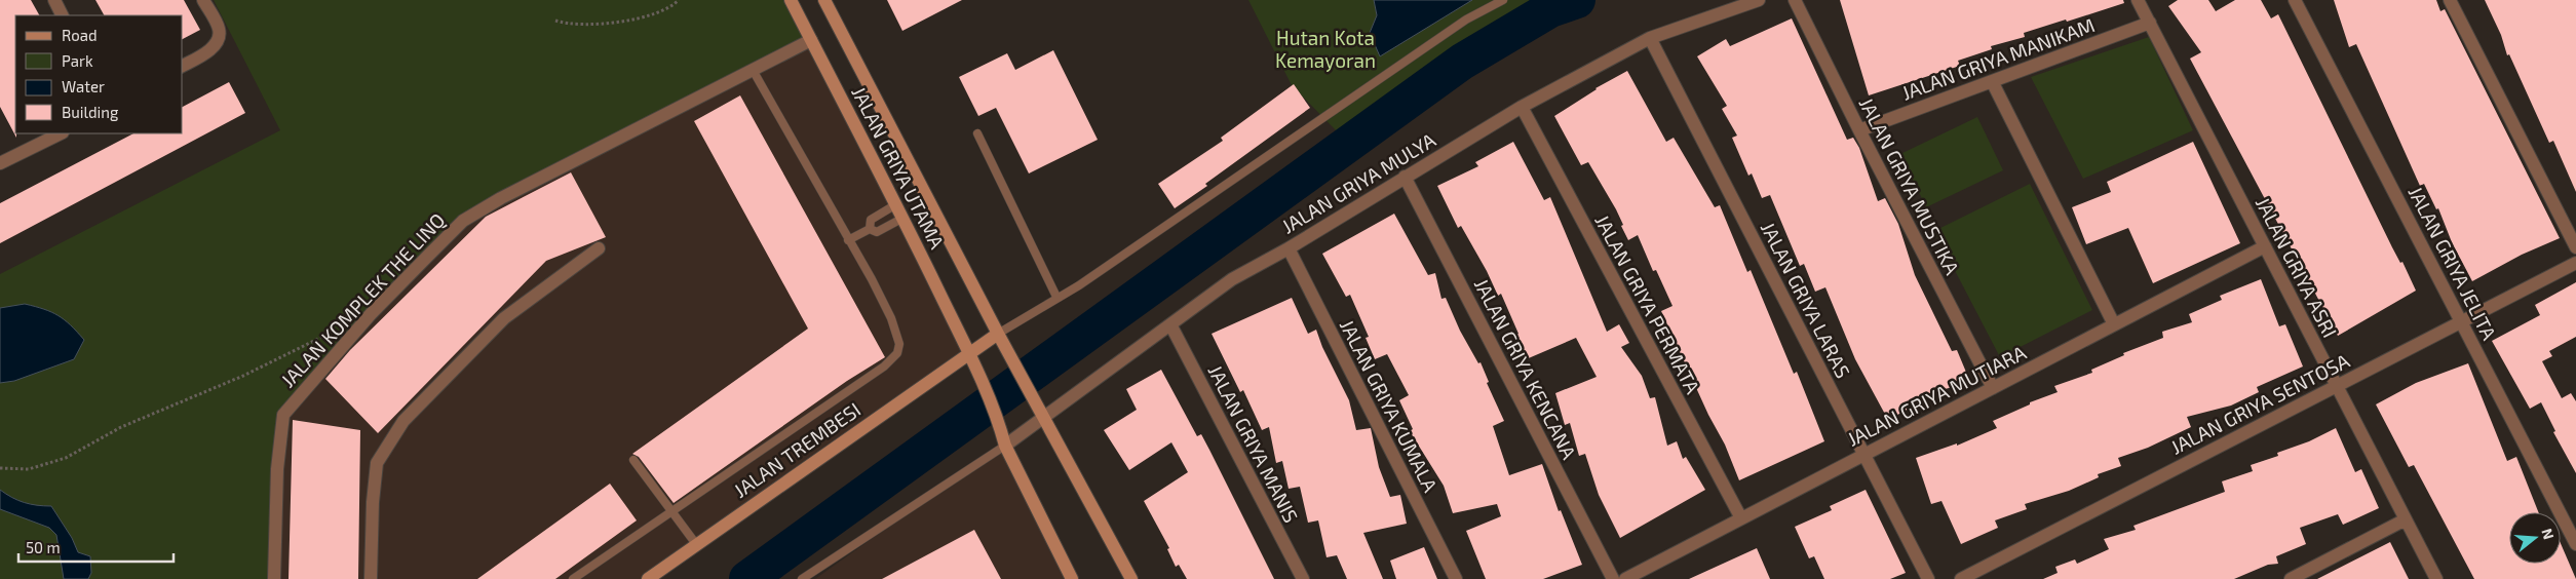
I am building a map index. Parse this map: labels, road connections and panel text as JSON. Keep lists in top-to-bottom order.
{
  "streets": {
    "main road": ["JALAN GRIYA UTAMA", "JALAN TREMBESI"],
    "street": [
      "JALAN GRIYA MANIKAM",
      "JALAN GRIYA MULYA",
      "JALAN GRIYA MUSTIKA",
      "JALAN GRIYA JELITA",
      "JALAN GRIYA ASRI",
      "JALAN KOMPLEK THE LINQ",
      "JALAN GRIYA LARAS",
      "JALAN GRIYA PERMATA",
      "JALAN GRIYA KENCANA",
      "JALAN GRIYA MUTIARA",
      "JALAN GRIYA SENTOSA",
      "JALAN GRIYA KUMALA",
      "JALAN GRIYA MANIS"
    ]
  },
  "crossings": [
    ["JALAN GRIYA MANIKAM", "JALAN GRIYA MUSTIKA"],
    ["JALAN GRIYA MANIKAM", "JALAN GRIYA ASRI"],
    ["JALAN GRIYA UTAMA", "JALAN GRIYA MULYA"],
    ["JALAN GRIYA UTAMA", "JALAN KOMPLEK THE LINQ"],
    ["JALAN GRIYA UTAMA", "JALAN TREMBESI"],
    ["JALAN GRIYA MULYA", "JALAN GRIYA LARAS"],
    ["JALAN GRIYA MULYA", "JALAN GRIYA PERMATA"],
    ["JALAN GRIYA MULYA", "JALAN GRIYA KENCANA"],
    ["JALAN GRIYA MULYA", "JALAN GRIYA KUMALA"],
    ["JALAN GRIYA MULYA", "JALAN GRIYA MANIS"],
    ["JALAN GRIYA MUSTIKA", "JALAN GRIYA MUTIARA"],
    ["JALAN GRIYA JELITA", "JALAN GRIYA SENTOSA"],
    ["JALAN GRIYA ASRI", "JALAN GRIYA MUTIARA"],
    ["JALAN GRIYA ASRI", "JALAN GRIYA SENTOSA"],
    ["JALAN GRIYA LARAS", "JALAN GRIYA MUTIARA"],
    ["JALAN GRIYA PERMATA", "JALAN GRIYA MUTIARA"]
  ],
  "parks": ["Hutan Kota Kemayoran"],
  "legend": [
    "Road",
    "Park",
    "Water",
    "Building"
  ],
  "scale_bar": "50 m",
  "north": "right"
}
